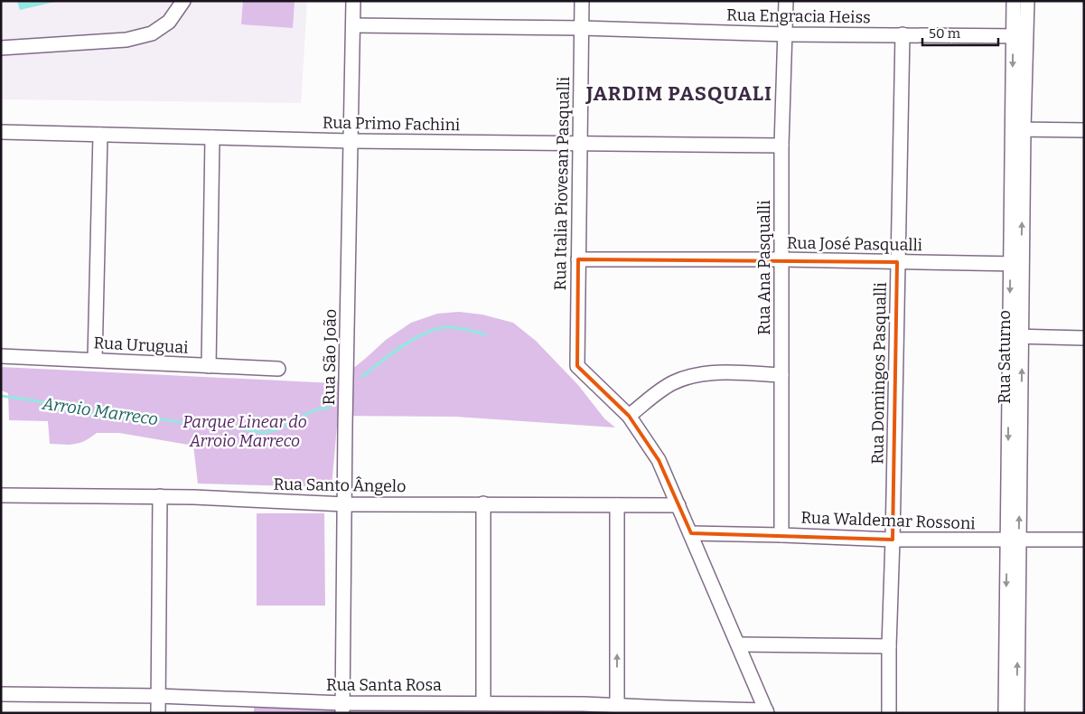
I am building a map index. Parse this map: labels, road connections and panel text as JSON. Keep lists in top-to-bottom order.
{
  "streets": {
    "street": [
      "Rua Engracia Heiss",
      "Rua Primo Fachini",
      "Rua Italia Piovesan Pasqualli",
      "Rua José Pasqualli",
      "Rua Ana Pasqualli",
      "Rua Uruguai",
      "Rua São João",
      "Rua Saturno",
      "Rua Domingos Pasqualli",
      "Rua Santo Ângelo",
      "Rua Waldemar Rossoni",
      "Rua Santa Rosa"
    ]
  },
  "crossings": [
    ["Rua Engracia Heiss", "Rua Italia Piovesan Pasqualli"],
    ["Rua Engracia Heiss", "Rua Ana Pasqualli"],
    ["Rua Engracia Heiss", "Rua São João"],
    ["Rua Engracia Heiss", "Rua Saturno"],
    ["Rua Engracia Heiss", "Rua Domingos Pasqualli"],
    ["Rua Primo Fachini", "Rua Italia Piovesan Pasqualli"],
    ["Rua Primo Fachini", "Rua Ana Pasqualli"],
    ["Rua Primo Fachini", "Rua São João"],
    ["Rua Italia Piovesan Pasqualli", "Rua José Pasqualli"],
    ["Rua José Pasqualli", "Rua Ana Pasqualli"],
    ["Rua José Pasqualli", "Rua Saturno"],
    ["Rua José Pasqualli", "Rua Domingos Pasqualli"],
    ["Rua Ana Pasqualli", "Rua Waldemar Rossoni"],
    ["Rua São João", "Rua Santo Ângelo"],
    ["Rua São João", "Rua Santa Rosa"],
    ["Rua Saturno", "Rua Waldemar Rossoni"],
    ["Rua Domingos Pasqualli", "Rua Waldemar Rossoni"]
  ],
  "districts": ["JARDIM PASQUALI"],
  "water": ["Arroio Marreco"],
  "parks": ["Parque Linear do Arroio Marreco"],
  "scale_bar": "50 m"
}
